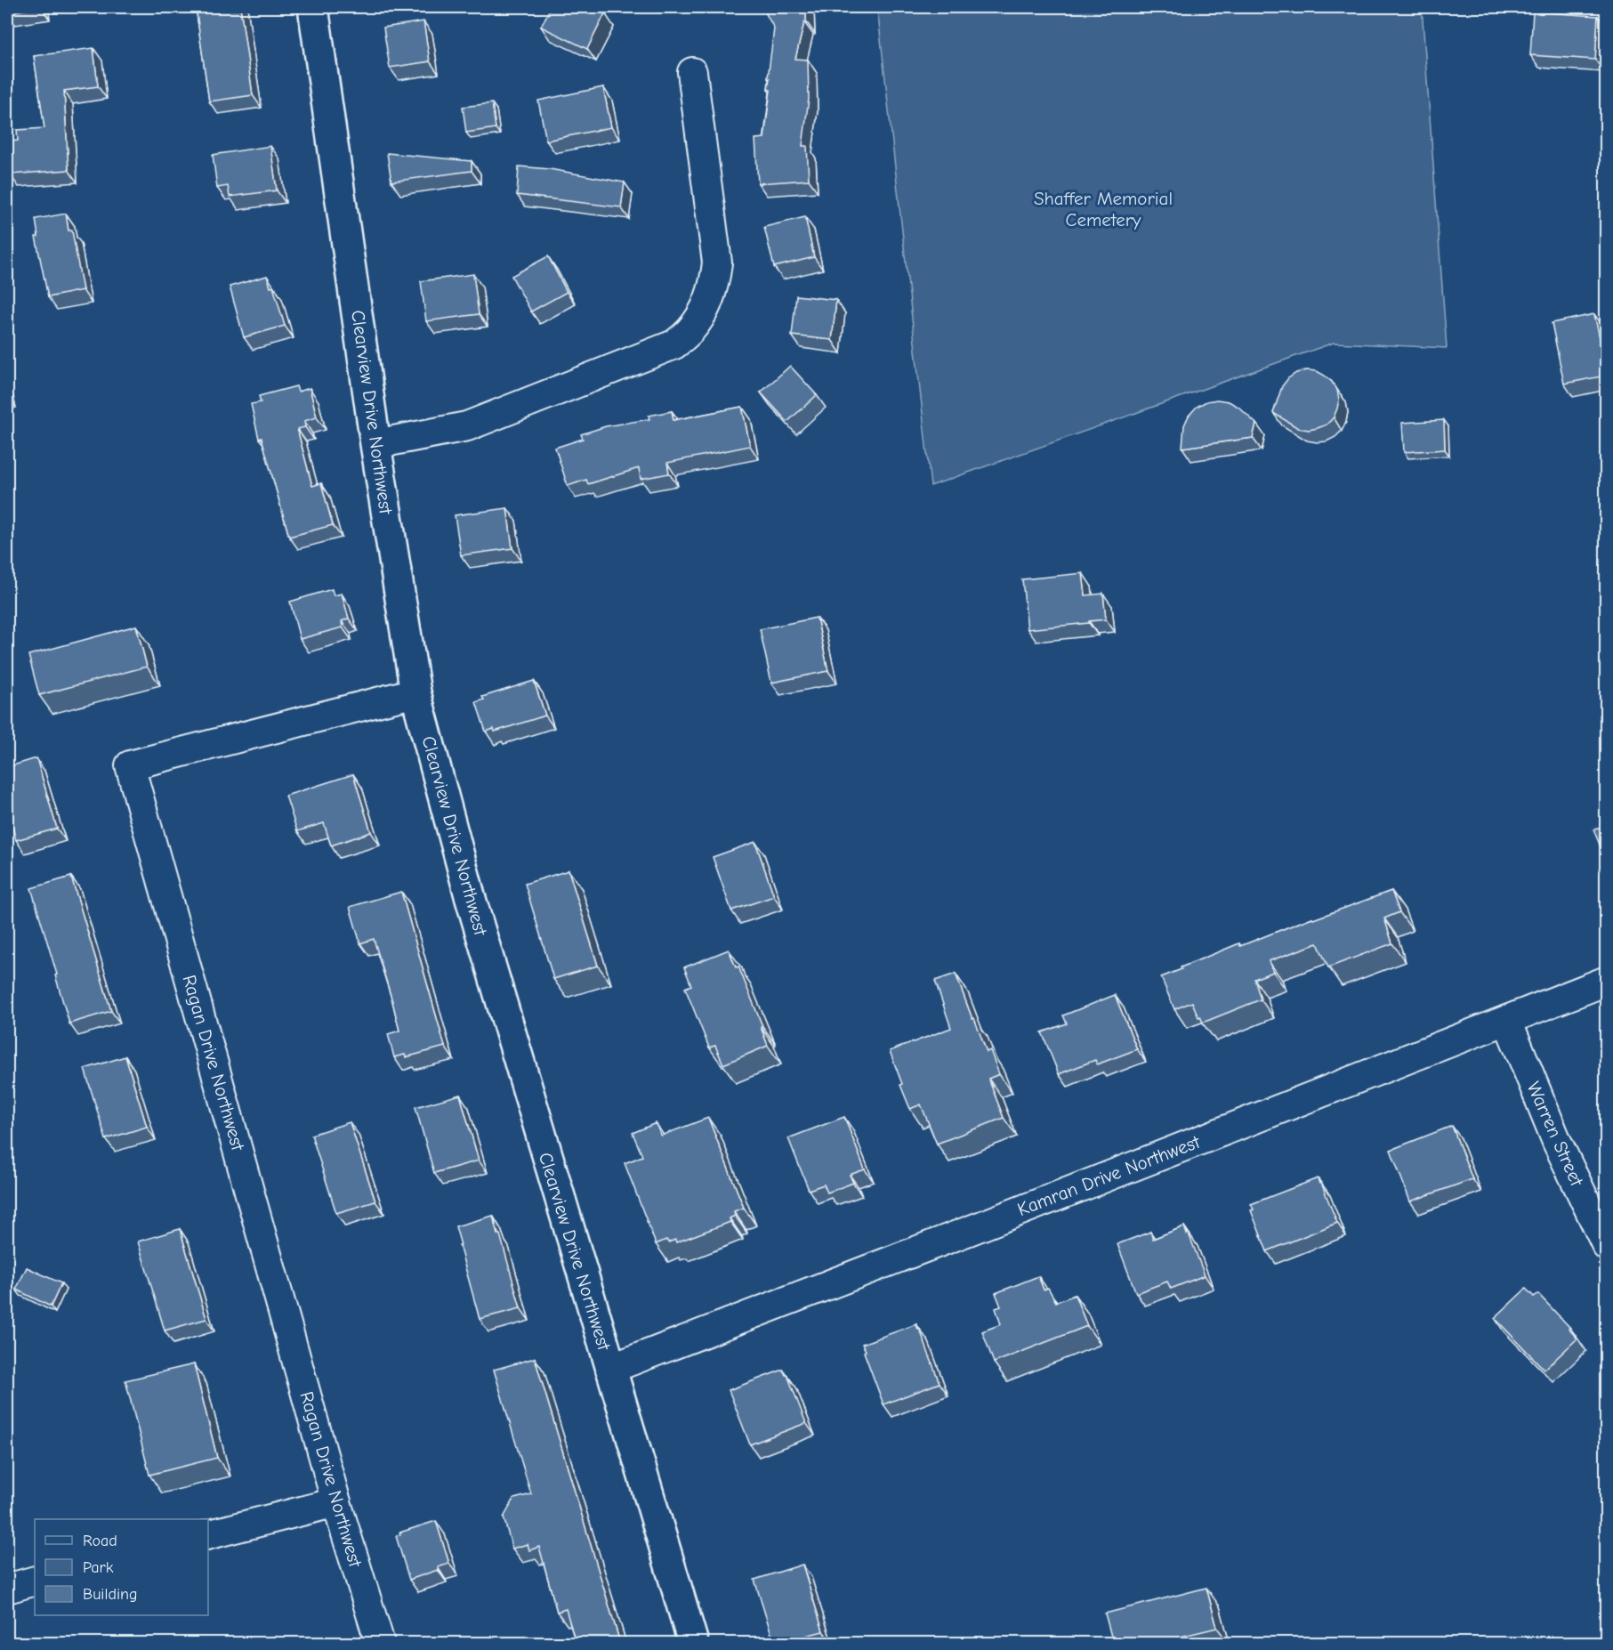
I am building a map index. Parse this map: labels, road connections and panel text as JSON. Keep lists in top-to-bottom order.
{
  "streets": {
    "street": [
      "Clearview Drive Northwest",
      "Ragan Drive Northwest",
      "Warren Street",
      "Kamran Drive Northwest"
    ]
  },
  "crossings": [
    ["Clearview Drive Northwest", "Ragan Drive Northwest"],
    ["Clearview Drive Northwest", "Kamran Drive Northwest"],
    ["Warren Street", "Kamran Drive Northwest"]
  ],
  "parks": ["Shaffer Memorial Cemetery"],
  "legend": ["Road", "Park", "Building"]
}
